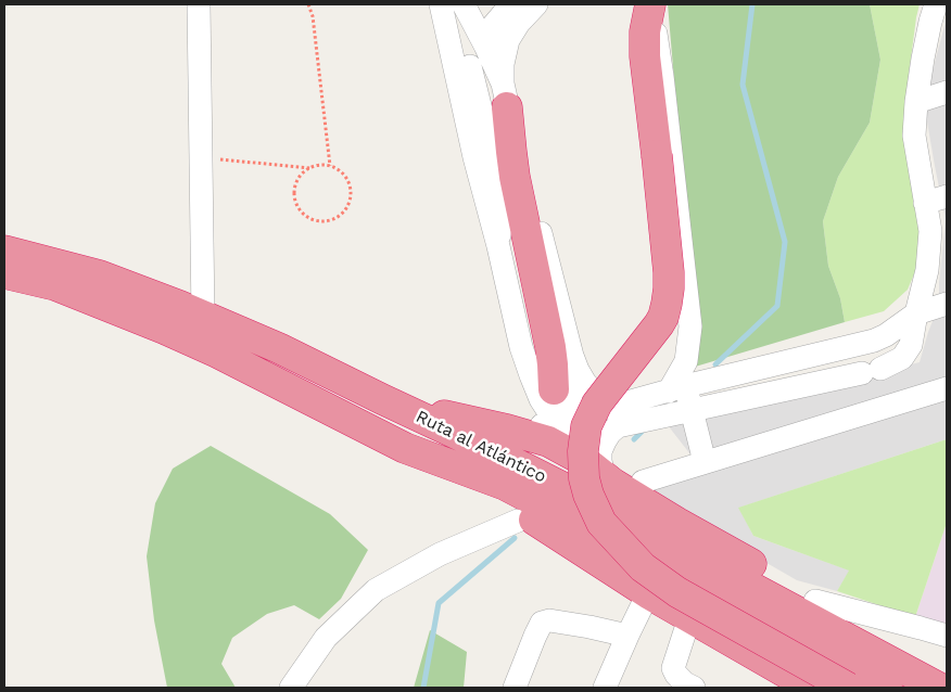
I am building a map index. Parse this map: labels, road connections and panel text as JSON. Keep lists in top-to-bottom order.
{
  "streets": {
    "highway": ["Ruta al Atlántico"]
  }
}
